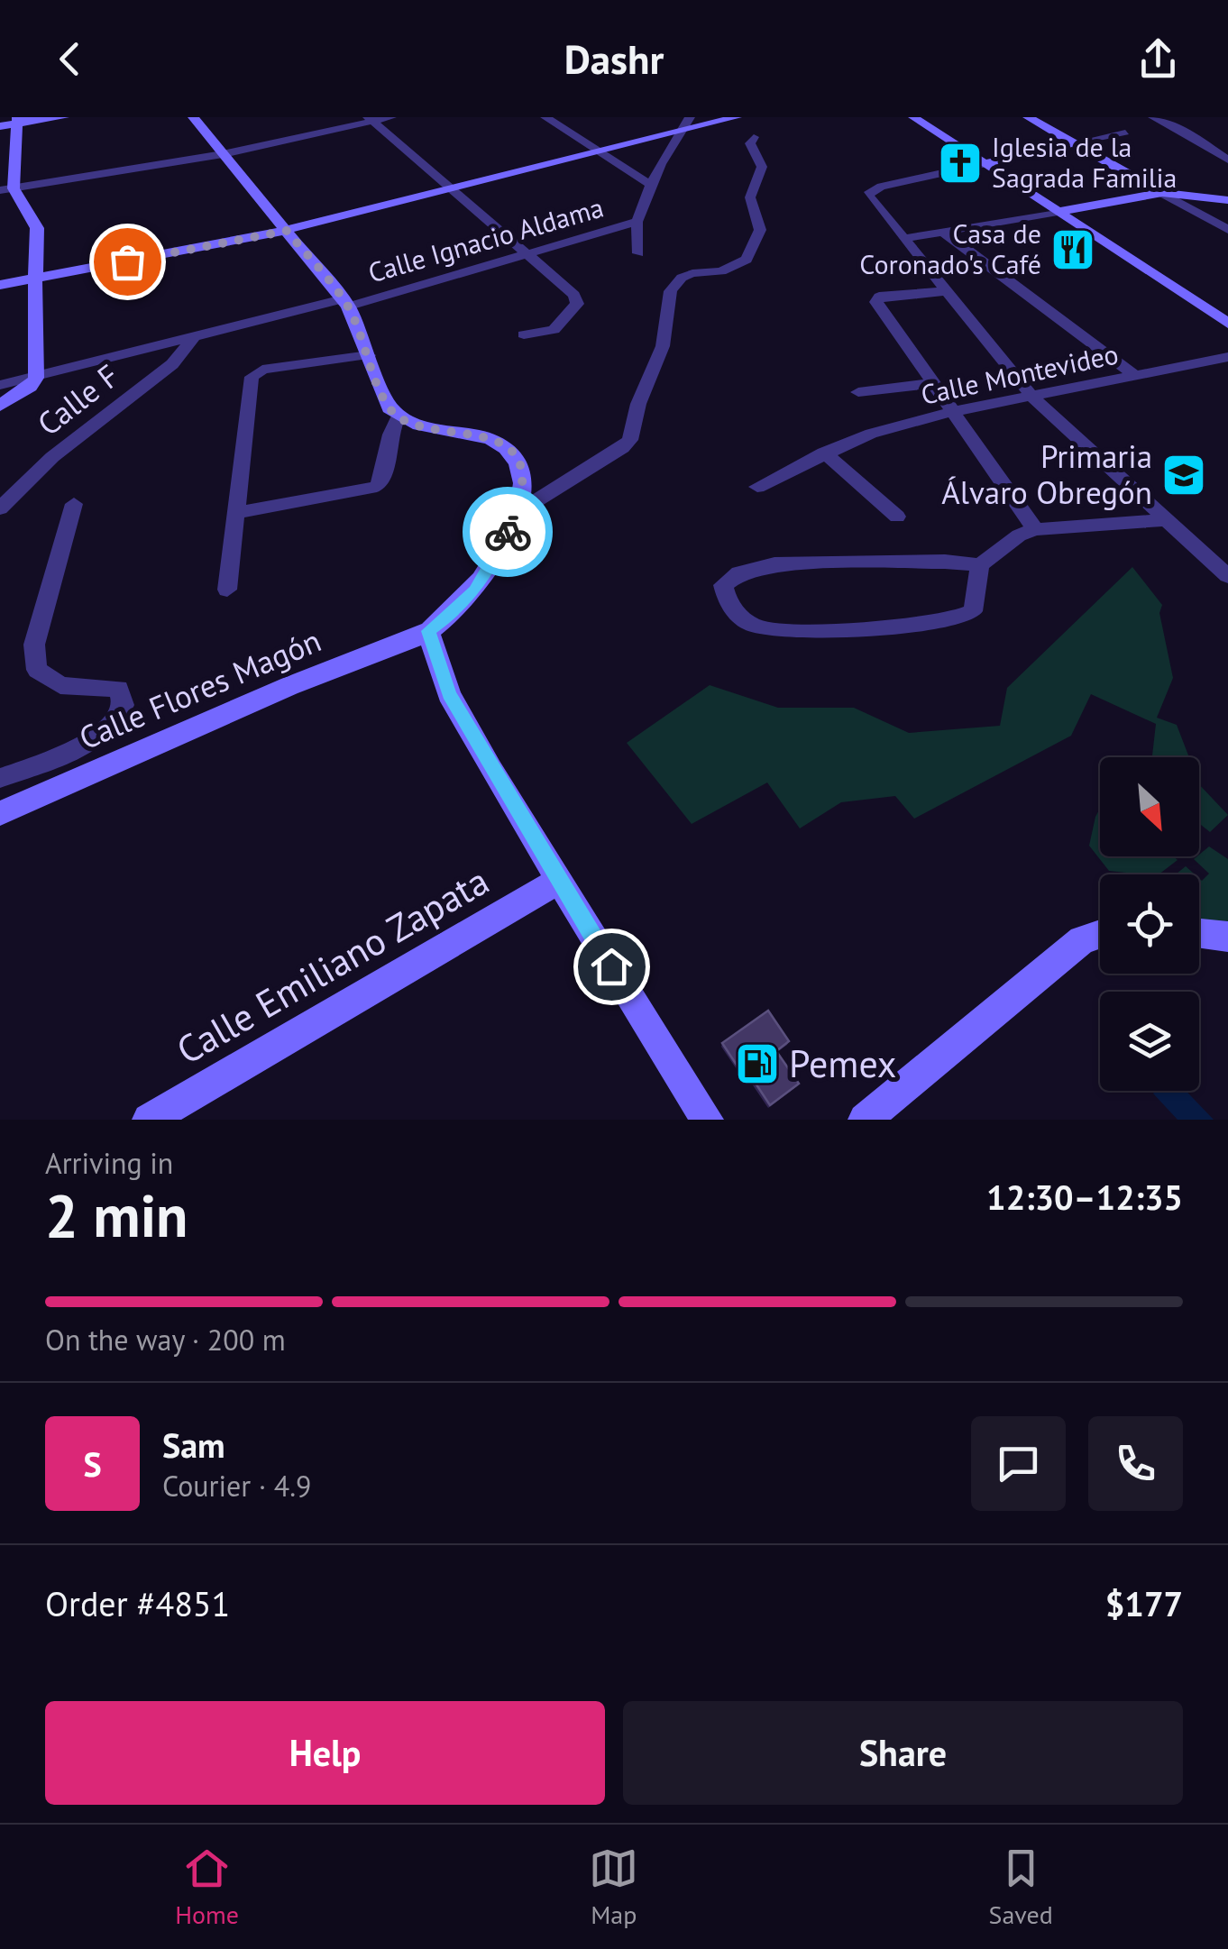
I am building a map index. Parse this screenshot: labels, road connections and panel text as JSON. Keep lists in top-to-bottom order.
{
  "streets": {
    "main road": ["Calle Flores Magón", "Calle Emiliano Zapata"],
    "street": ["Calle Ignacio Aldama", "Calle Montevideo", "Calle F"]
  },
  "crossings": [
    ["Calle Ignacio Aldama", "Calle F"]
  ],
  "places": {
    "church": ["Iglesia de la Sagrada Familia"],
    "restaurant": ["Casa de Coronado's Café"],
    "school or university": ["Primaria Álvaro Obregón"],
    "fuel station": ["Pemex"]
  },
  "north": "bottom right",
  "page": {
    "header": "Dashr",
    "heading": ["2 min", "Arriving in", "12:30–12:35"],
    "panel": [
      "Sam",
      "Courier · 4.9",
      "Order #4851",
      "$177"
    ],
    "bar": "On the way · 200 m",
    "round": "S",
    "buttons": ["Help", "Share"],
    "tabs": ["Home", "Map", "Saved"]
  }
}
